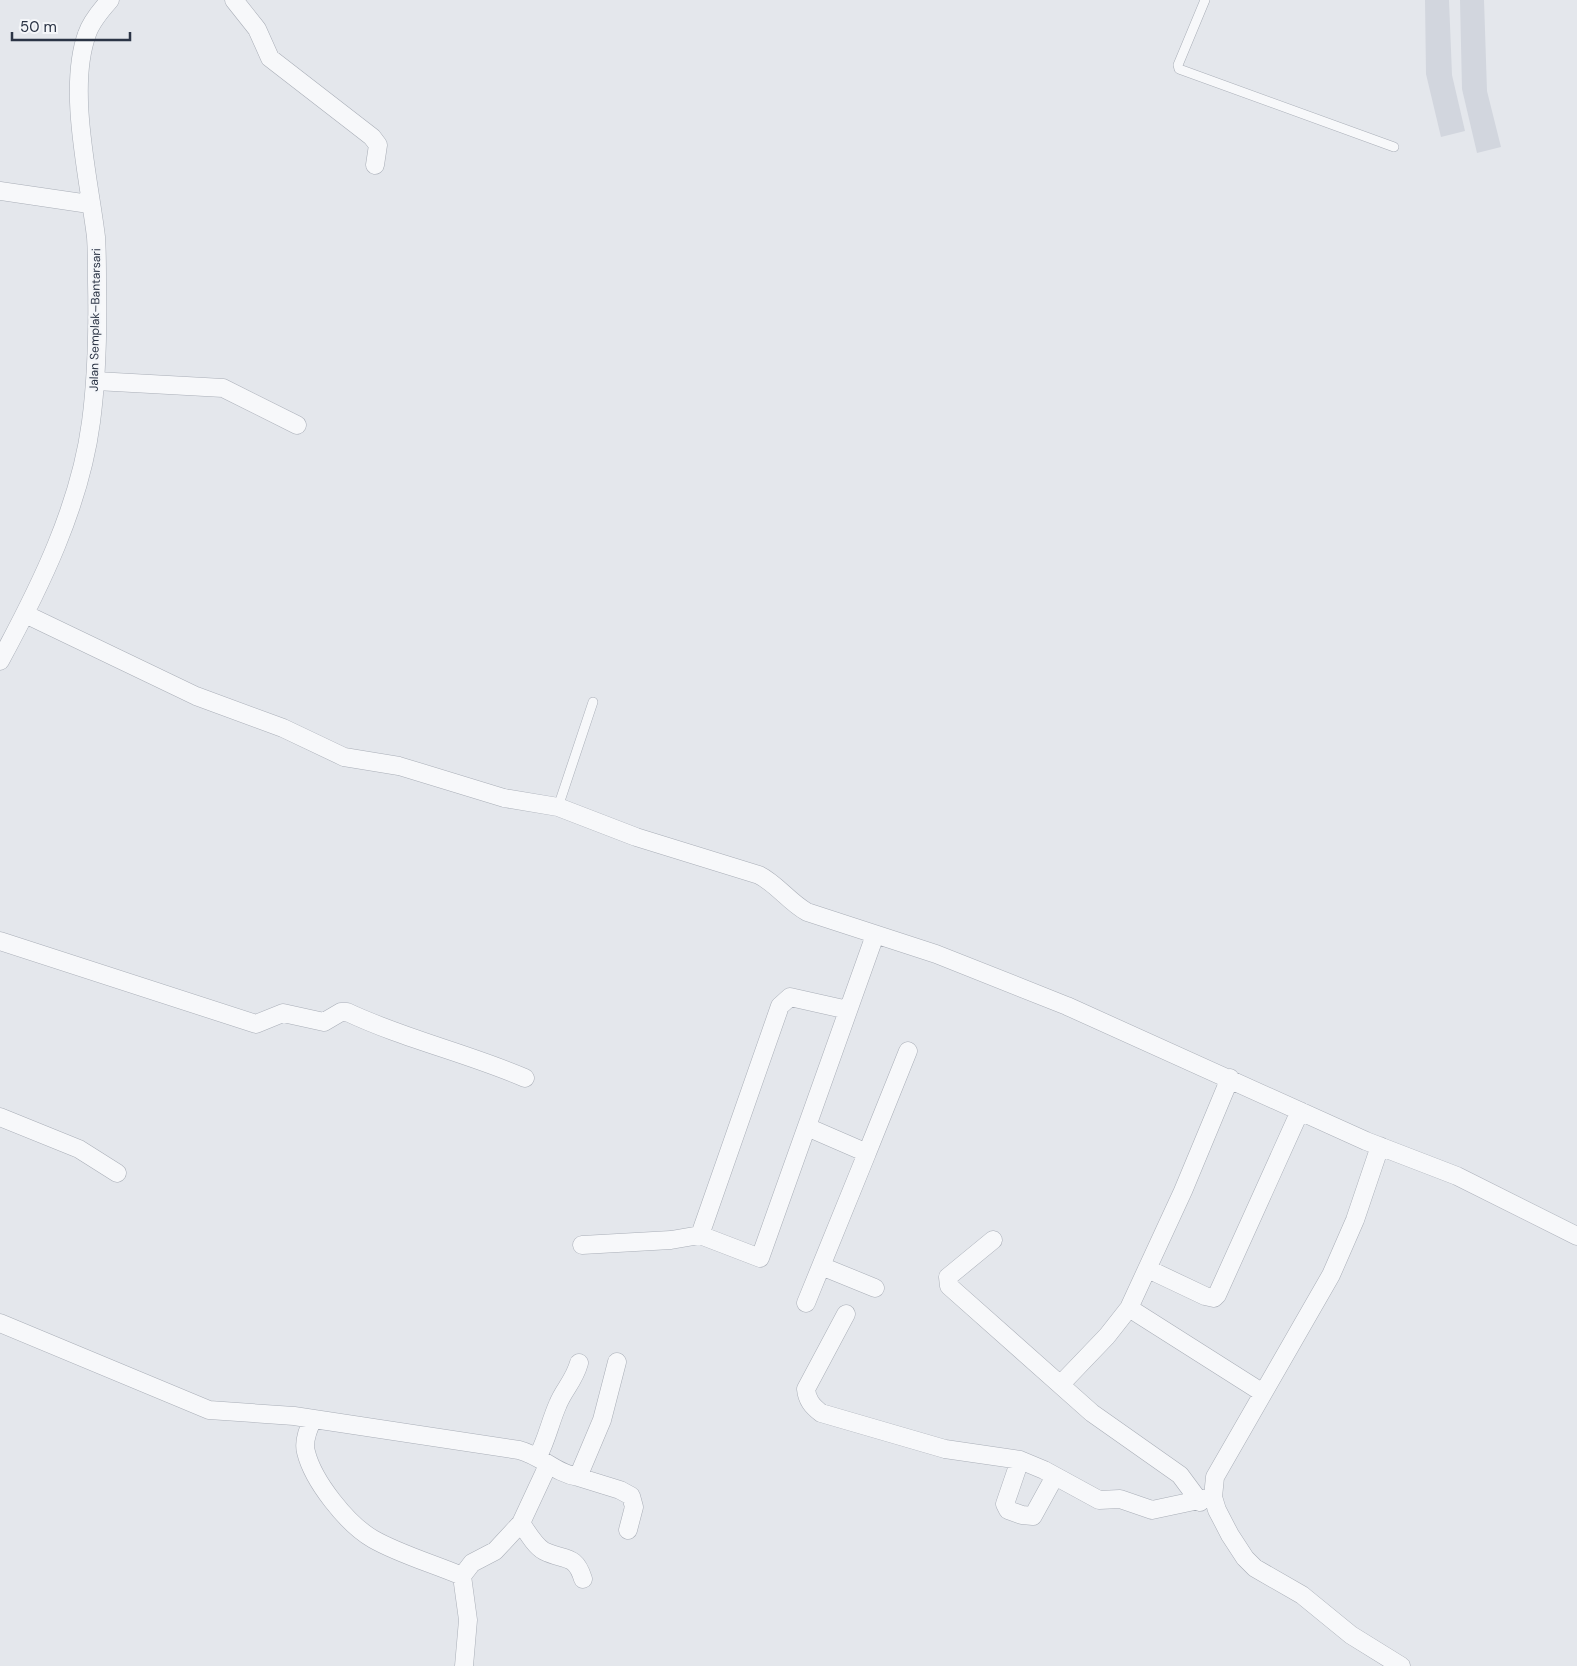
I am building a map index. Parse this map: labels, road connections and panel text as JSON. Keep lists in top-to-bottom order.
{
  "streets": {
    "street": ["Jalan Semplak–Bantarsari"]
  },
  "scale_bar": "50 m"
}
